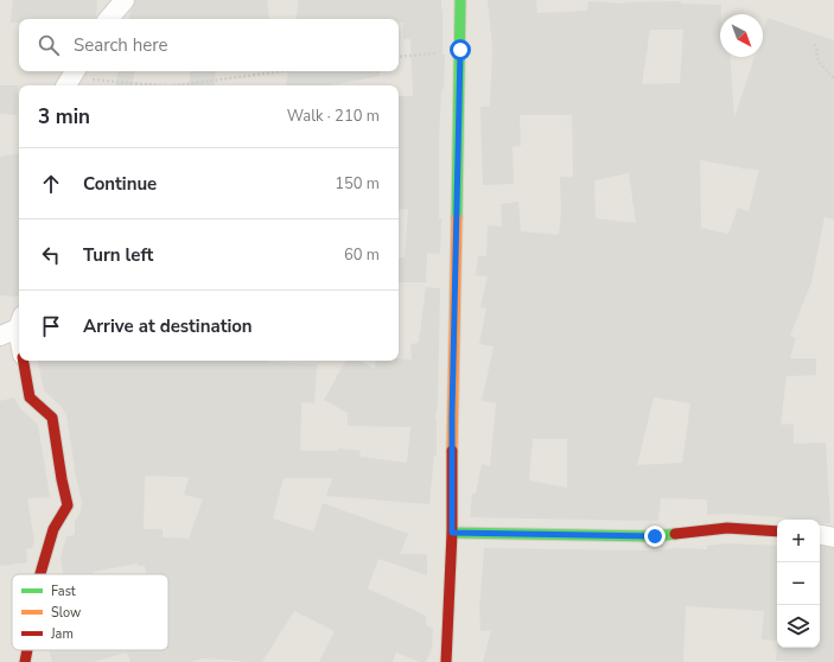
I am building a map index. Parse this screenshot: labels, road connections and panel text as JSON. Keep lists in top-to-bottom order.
{
  "legend": ["Fast", "Slow", "Jam"],
  "north": "bottom right",
  "page": {
    "search": "Search here",
    "heading": ["3 min", "Walk · 210 m"],
    "list": [
      ["Continue", "150 m"],
      ["Turn left", "60 m"],
      "Arrive at destination"
    ],
    "map_buttons": ["+", "−"]
  }
}
